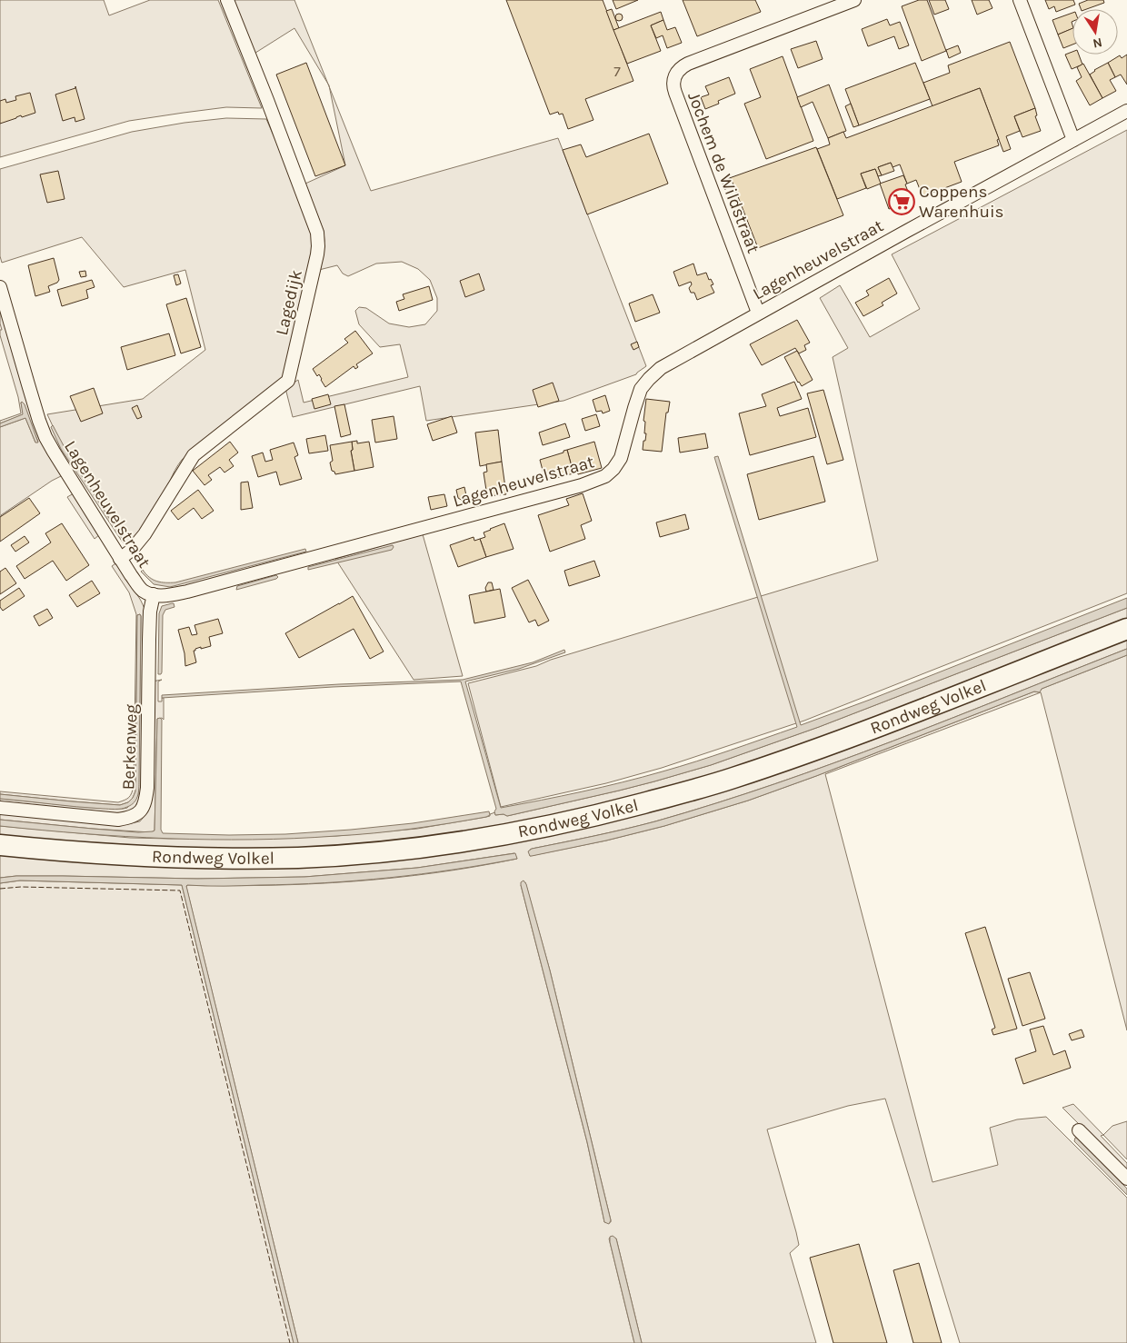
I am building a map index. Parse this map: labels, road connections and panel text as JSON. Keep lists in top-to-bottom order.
{
  "streets": {
    "main road": ["Rondweg Volkel"],
    "street": [
      "Jochem de Wildstraat",
      "Lagenheuvelstraat",
      "Lagedijk",
      "Berkenweg"
    ]
  },
  "crossings": [
    ["Jochem de Wildstraat", "Lagenheuvelstraat"],
    ["Lagenheuvelstraat", "Lagedijk"],
    ["Lagenheuvelstraat", "Berkenweg"]
  ],
  "places": {
    "supermarket": ["Coppens Warenhuis"]
  },
  "house_numbers": ["7"],
  "north": "bottom"
}
